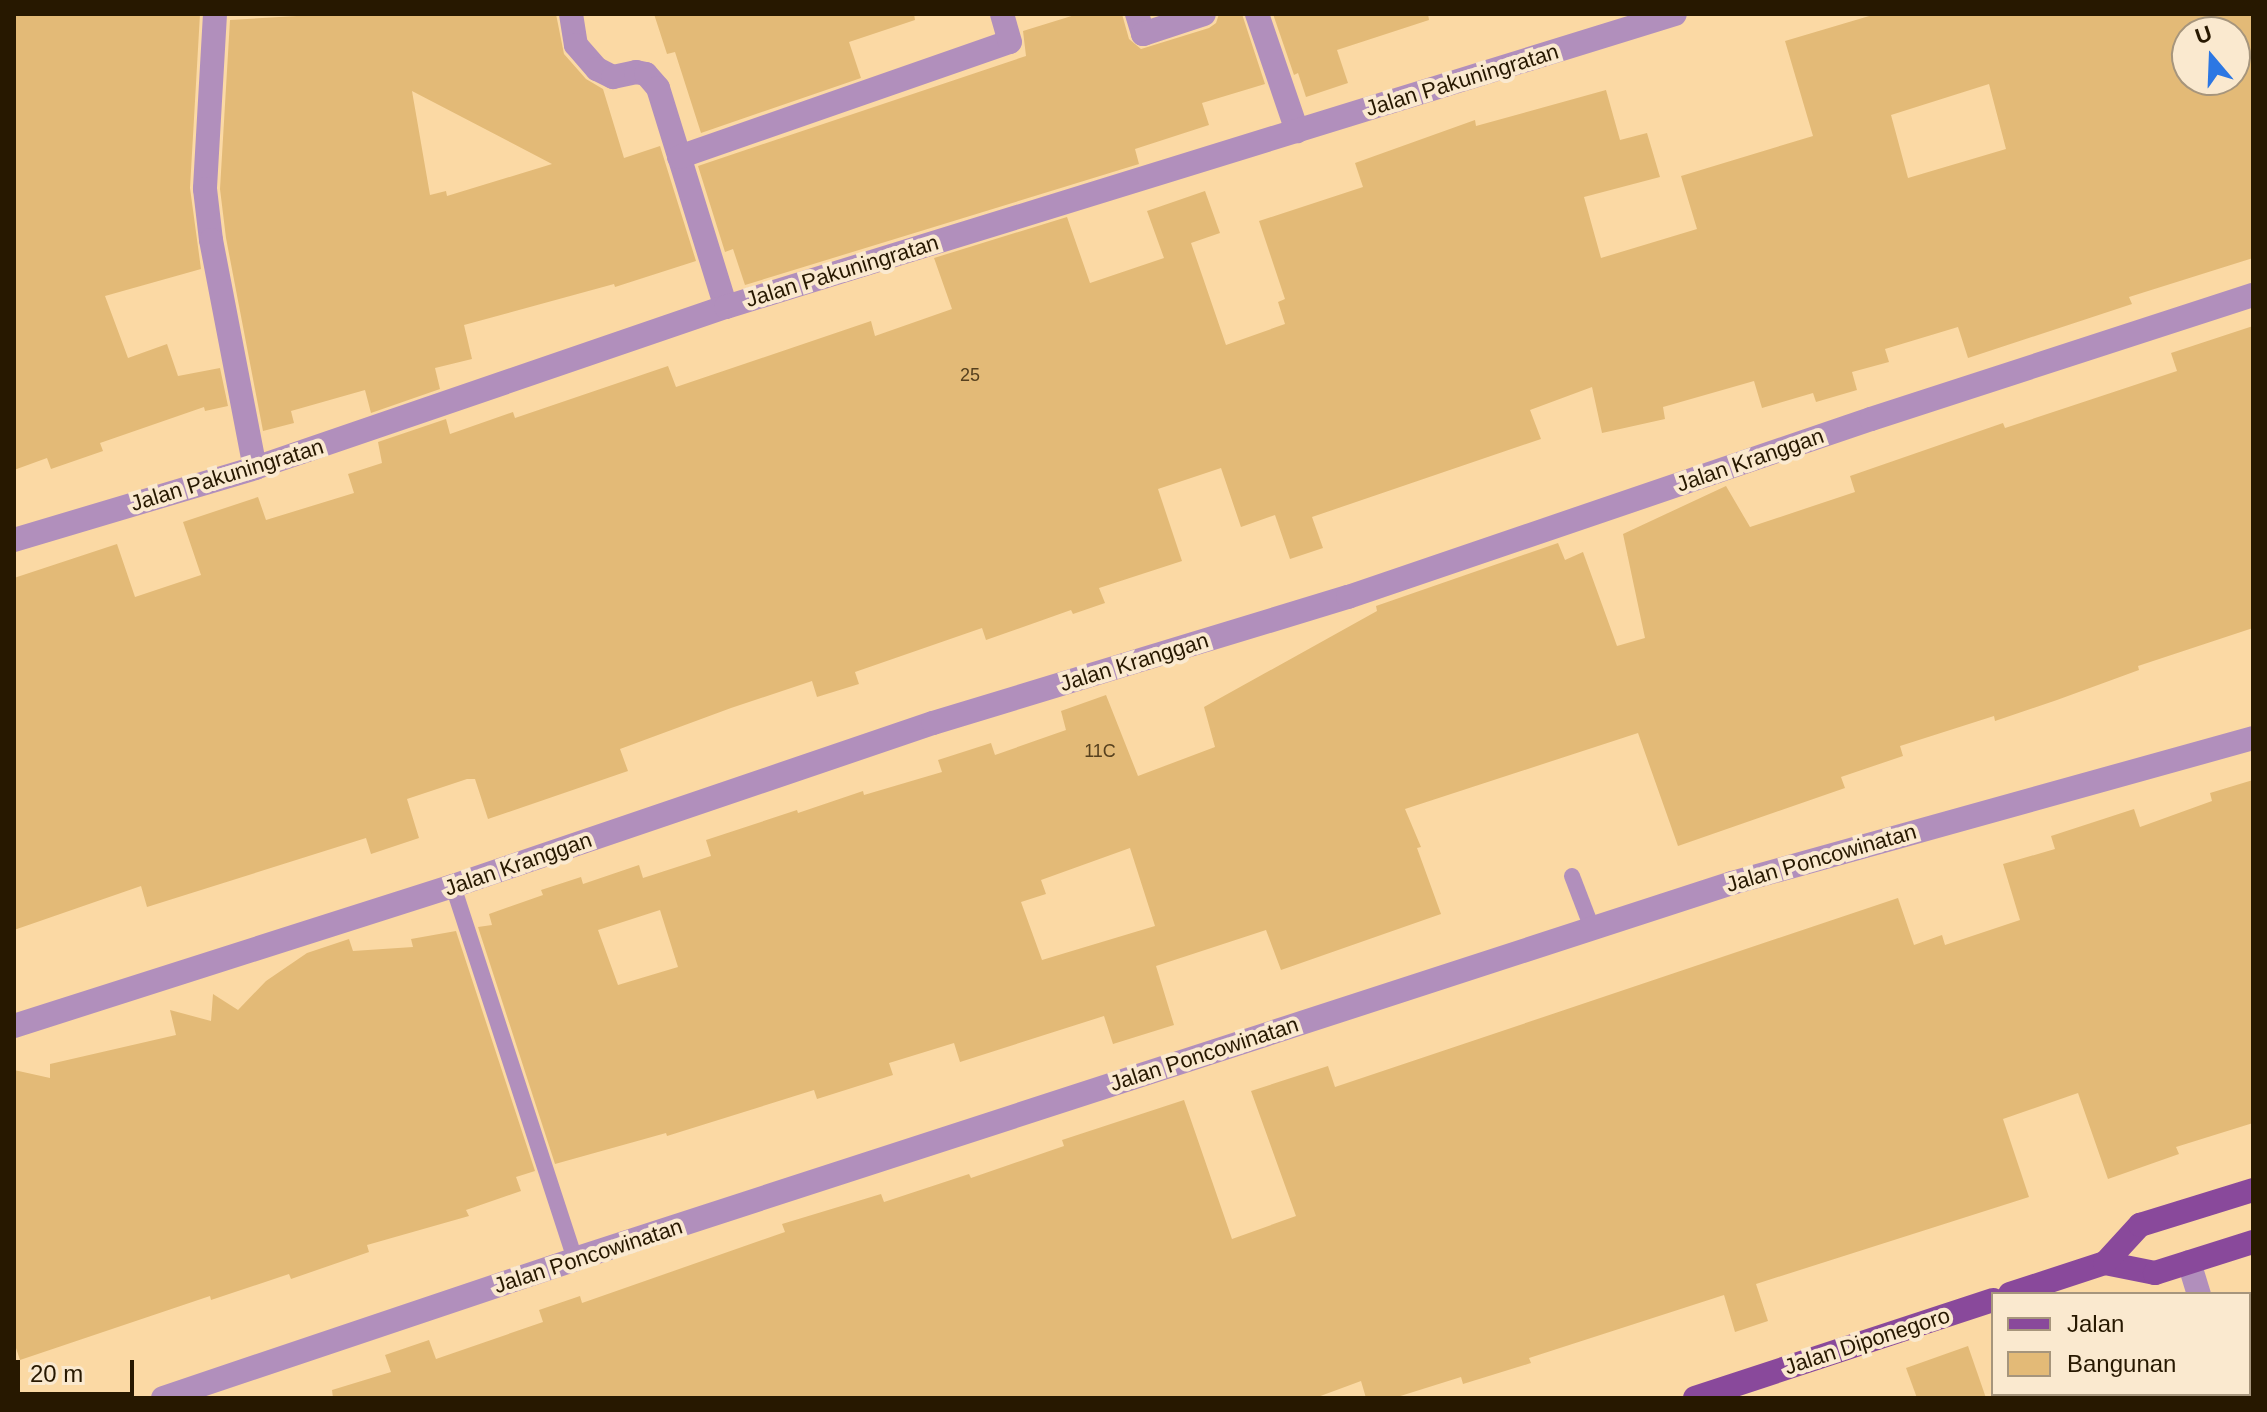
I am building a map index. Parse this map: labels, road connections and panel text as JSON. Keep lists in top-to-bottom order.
{
  "streets": {
    "main road": ["Jalan Diponegoro"],
    "street": ["Jalan Pakuningratan", "Jalan Kranggan", "Jalan Poncowinatan"]
  },
  "house_numbers": ["25", "11C"],
  "legend": ["Jalan", "Bangunan"],
  "scale_bar": "20 m",
  "north": "top"
}
